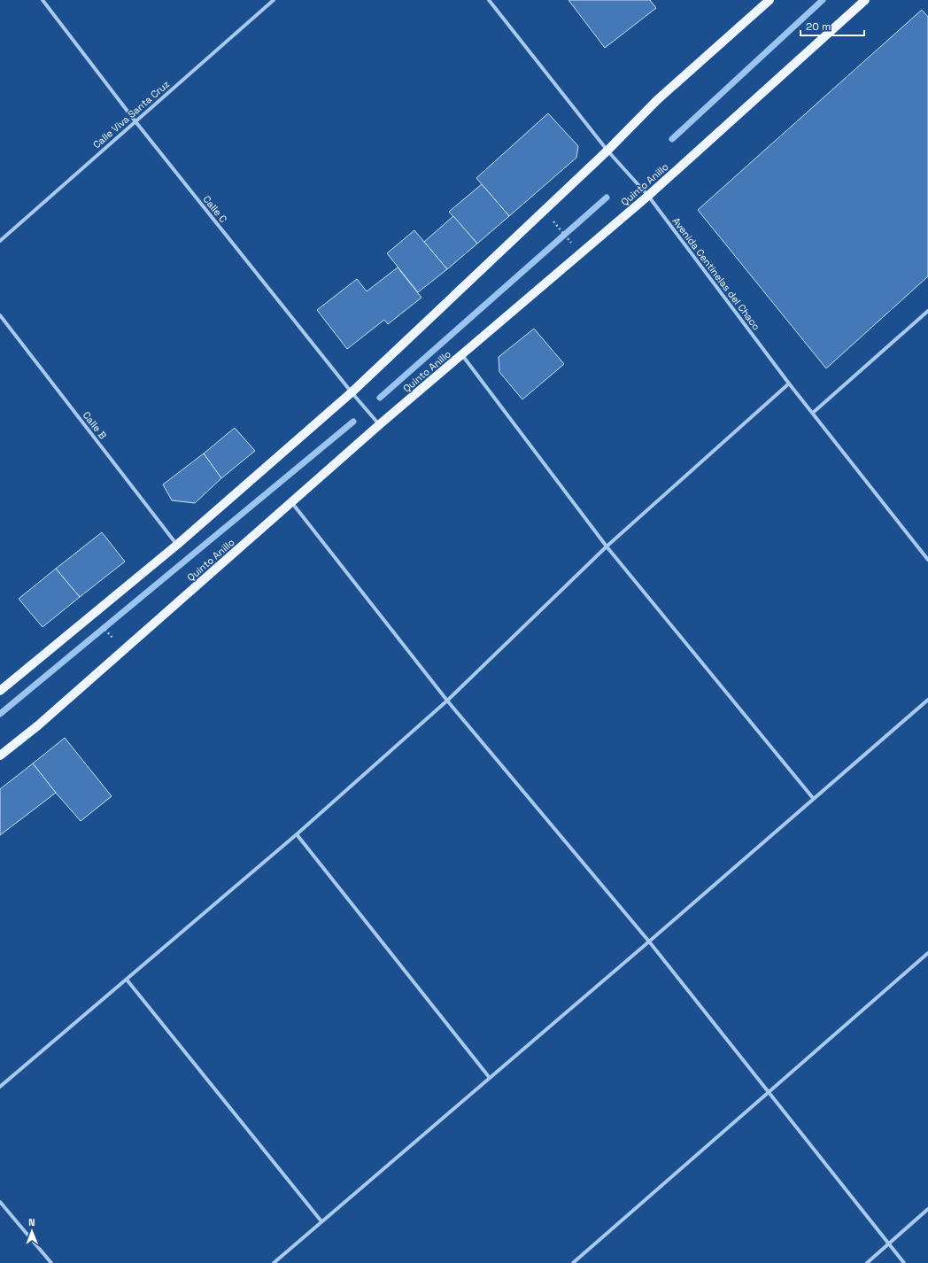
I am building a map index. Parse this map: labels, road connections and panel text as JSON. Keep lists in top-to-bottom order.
{
  "streets": {
    "main road": ["Quinto Anillo"],
    "street": [
      "Calle Viva Santa Cruz",
      "Calle C",
      "Avenida Centinelas del Chaco",
      "Calle B"
    ]
  },
  "crossings": [
    ["Calle Viva Santa Cruz", "Calle C"],
    ["Quinto Anillo", "Calle C"],
    ["Quinto Anillo", "Avenida Centinelas del Chaco"]
  ],
  "scale_bar": "20 m",
  "north": "top"
}
